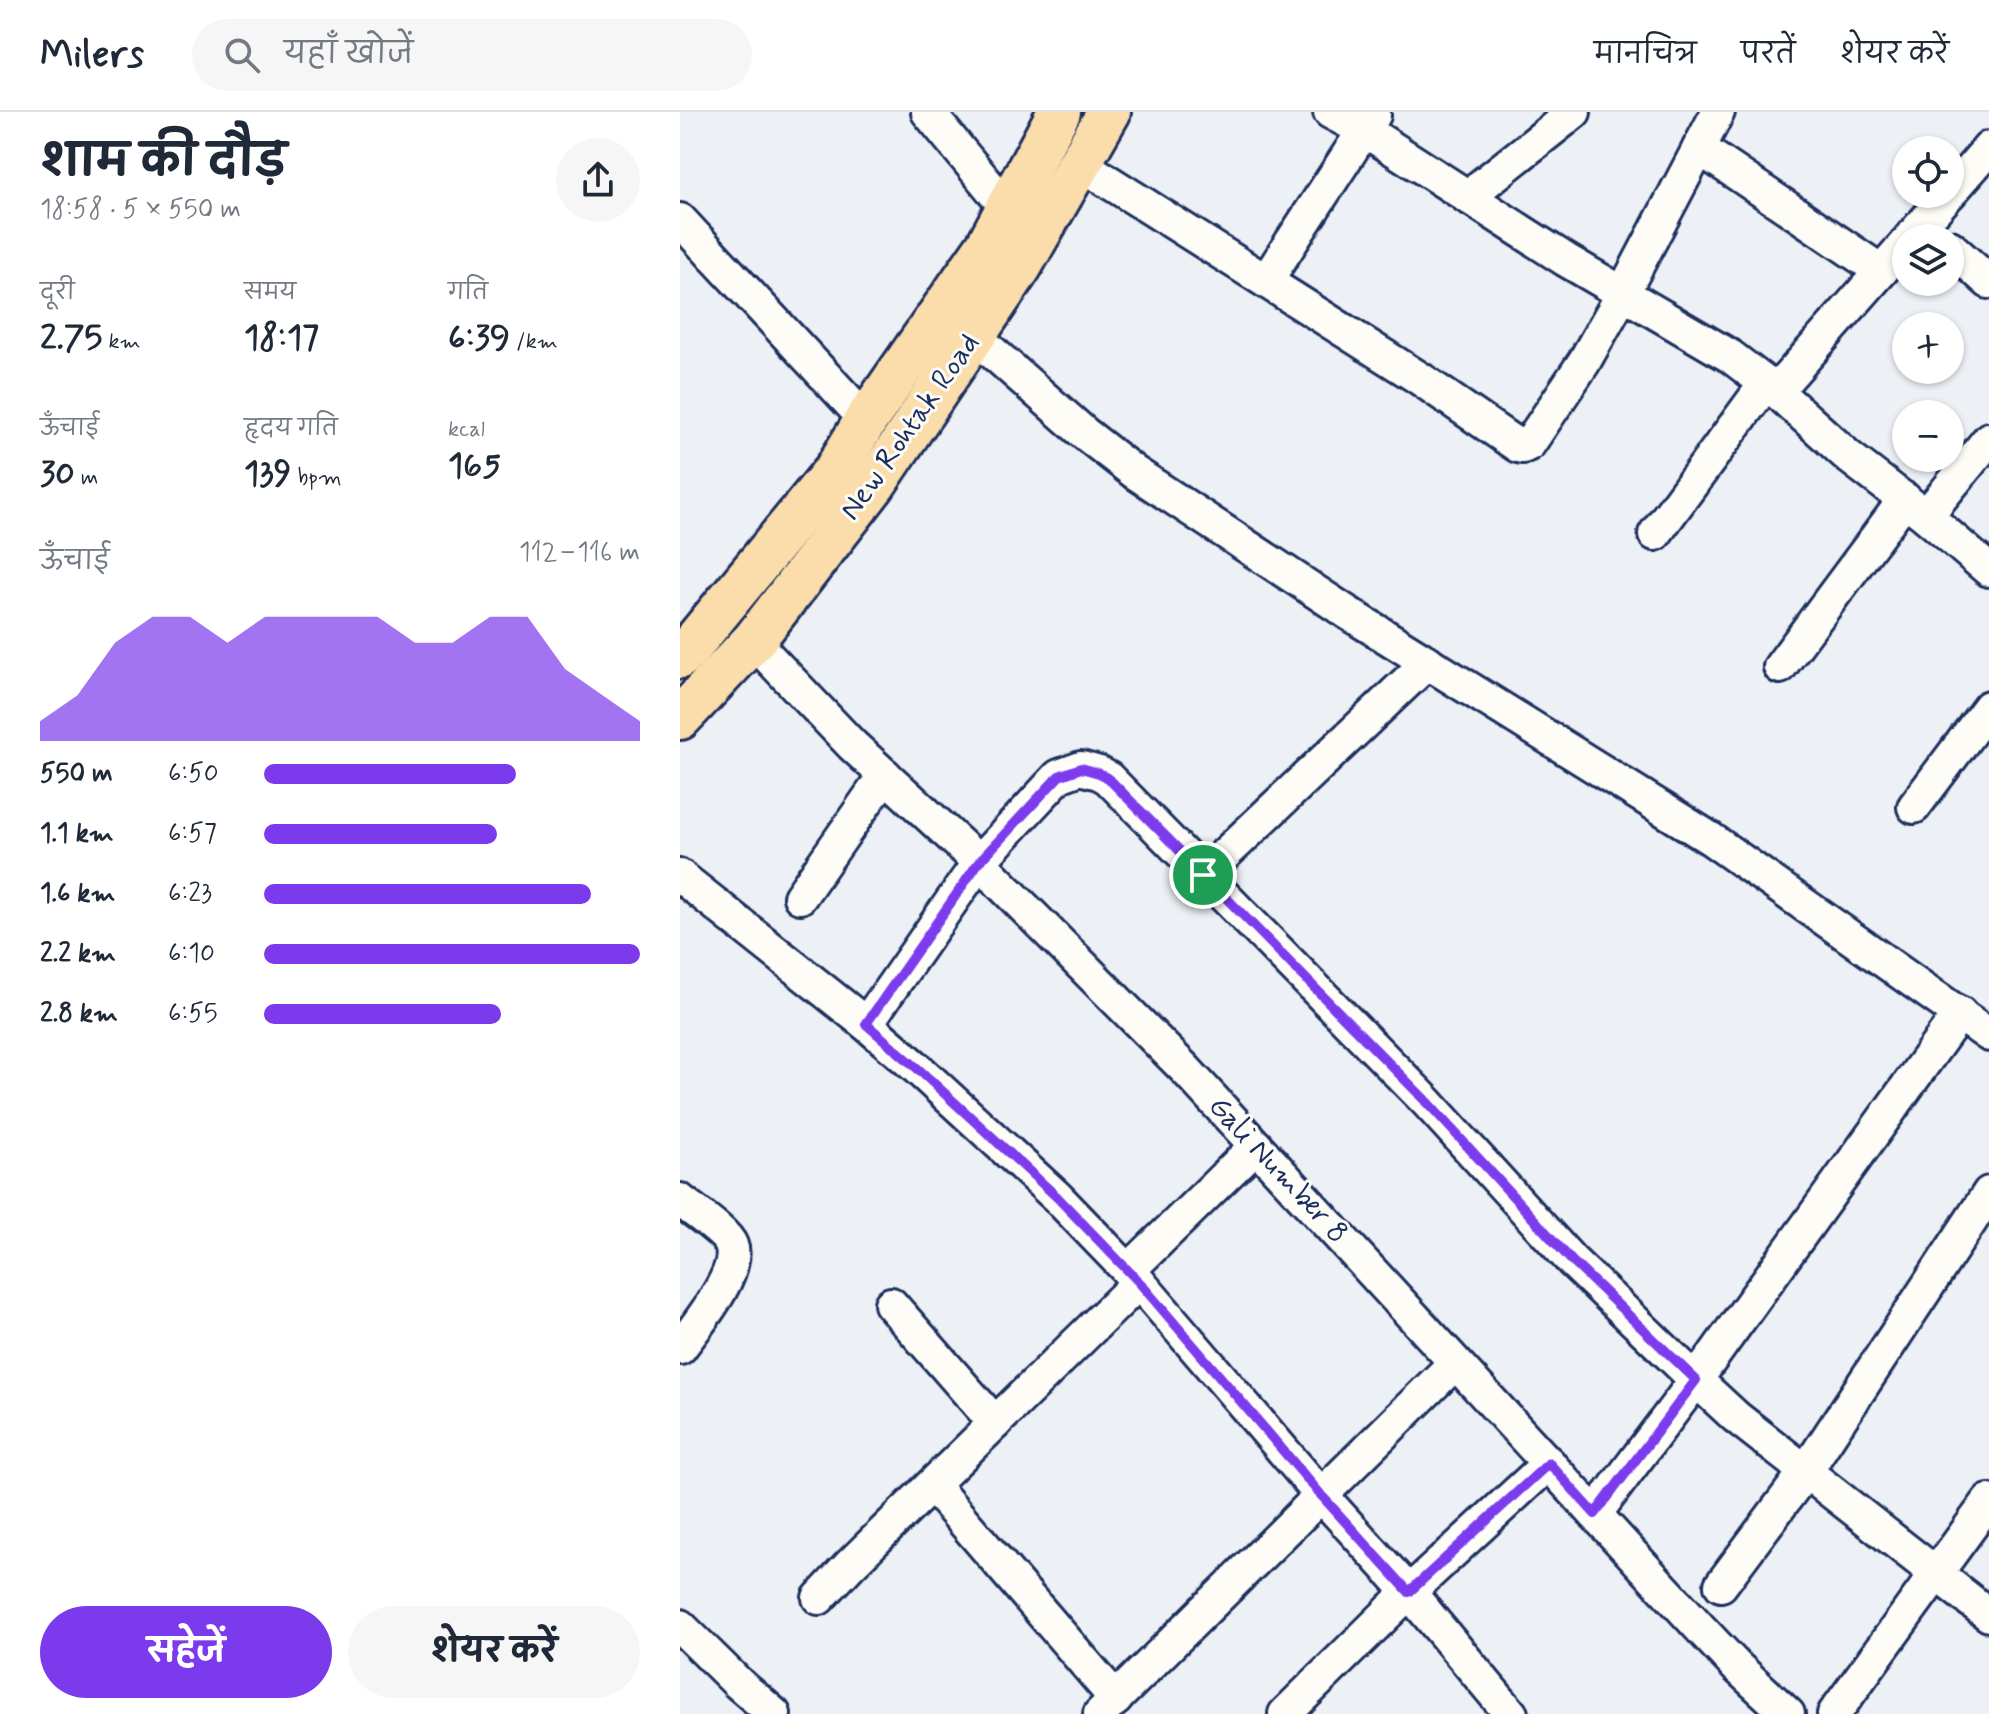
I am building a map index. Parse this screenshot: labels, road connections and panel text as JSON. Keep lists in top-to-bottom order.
{
  "streets": {
    "main road": ["New Rohtak Road"],
    "street": ["Gali Number 8"]
  },
  "crossings": [
    ["New Rohtak Road", "Gali Number 8"]
  ],
  "page": {
    "header": "Milers",
    "search": "यहाँ खोजें",
    "nav": ["मानचित्र", "परतें", "शेयर करें"],
    "heading": ["शाम की दौड़", "18:58 · 5 × 550 m"],
    "map_buttons": ["+", "−"],
    "stats": [
      ["दूरी", "2.75 km"],
      ["समय", "18:17"],
      ["गति", "6:39 /km"],
      ["ऊँचाई", "30 m"],
      ["हृदय गति", "139 bpm"],
      ["kcal", "165"]
    ],
    "chart": ["ऊँचाई", "112–116 m"],
    "list": [
      {
        "name": "550 m",
        "note": "6:50"
      },
      {
        "name": "1.1 km",
        "note": "6:57"
      },
      {
        "name": "1.6 km",
        "note": "6:23"
      },
      {
        "name": "2.2 km",
        "note": "6:10"
      },
      {
        "name": "2.8 km",
        "note": "6:55"
      }
    ],
    "buttons": ["सहेजें", "शेयर करें"]
  }
}
